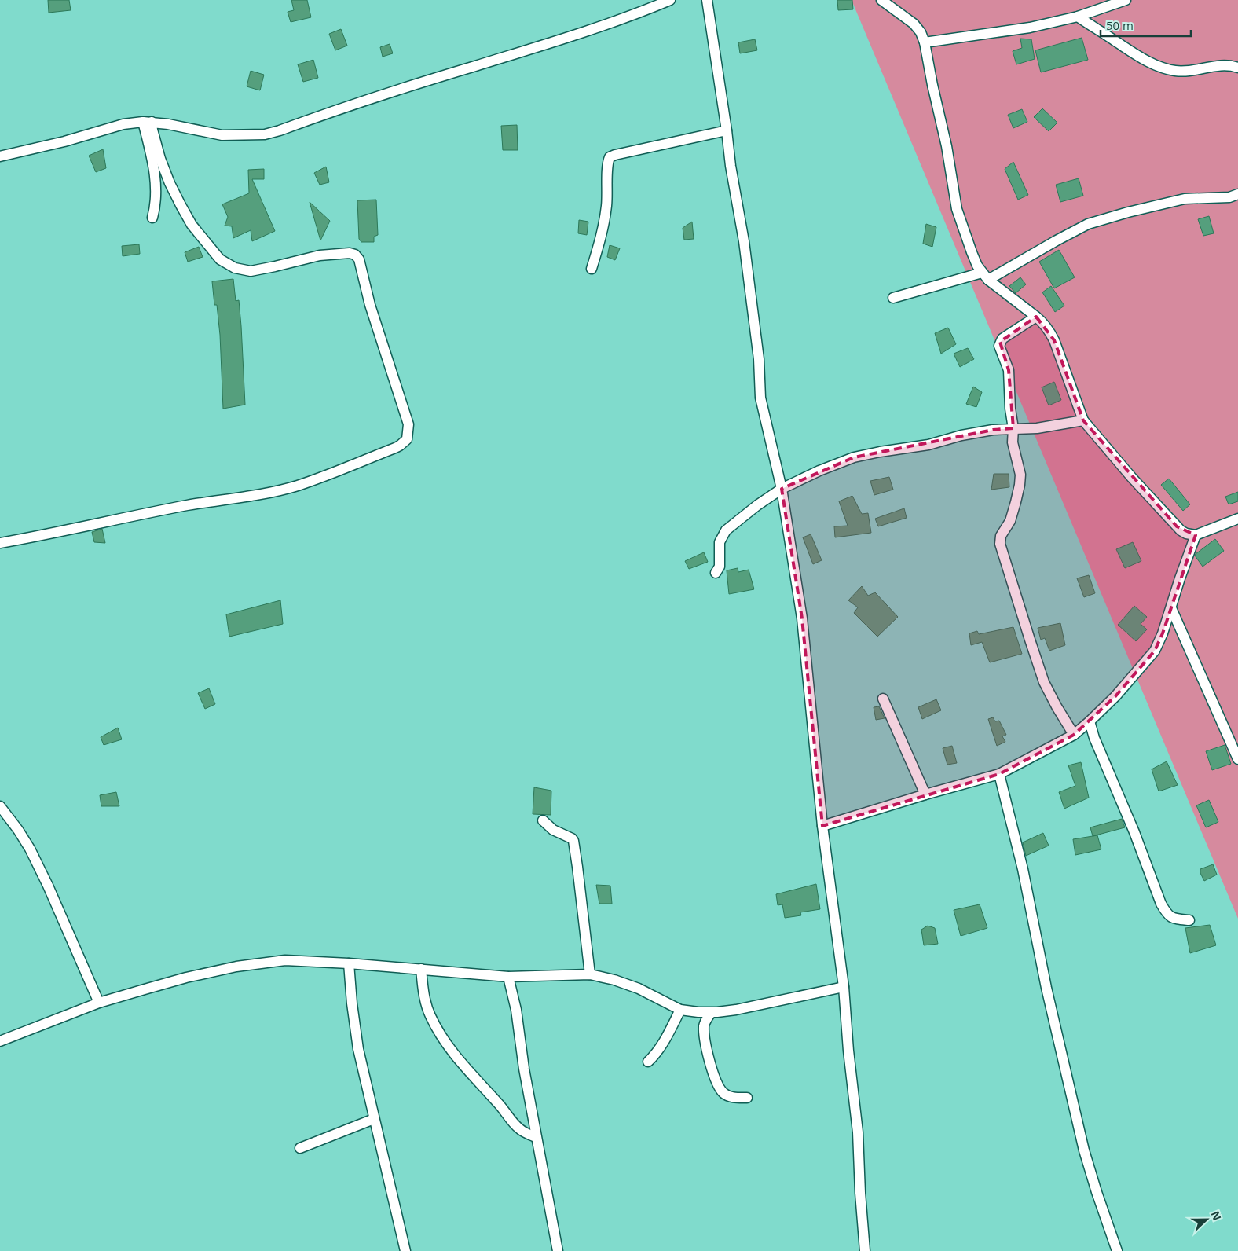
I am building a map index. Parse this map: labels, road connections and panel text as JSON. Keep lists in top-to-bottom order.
{
  "scale_bar": "50 m",
  "north": "right"
}
